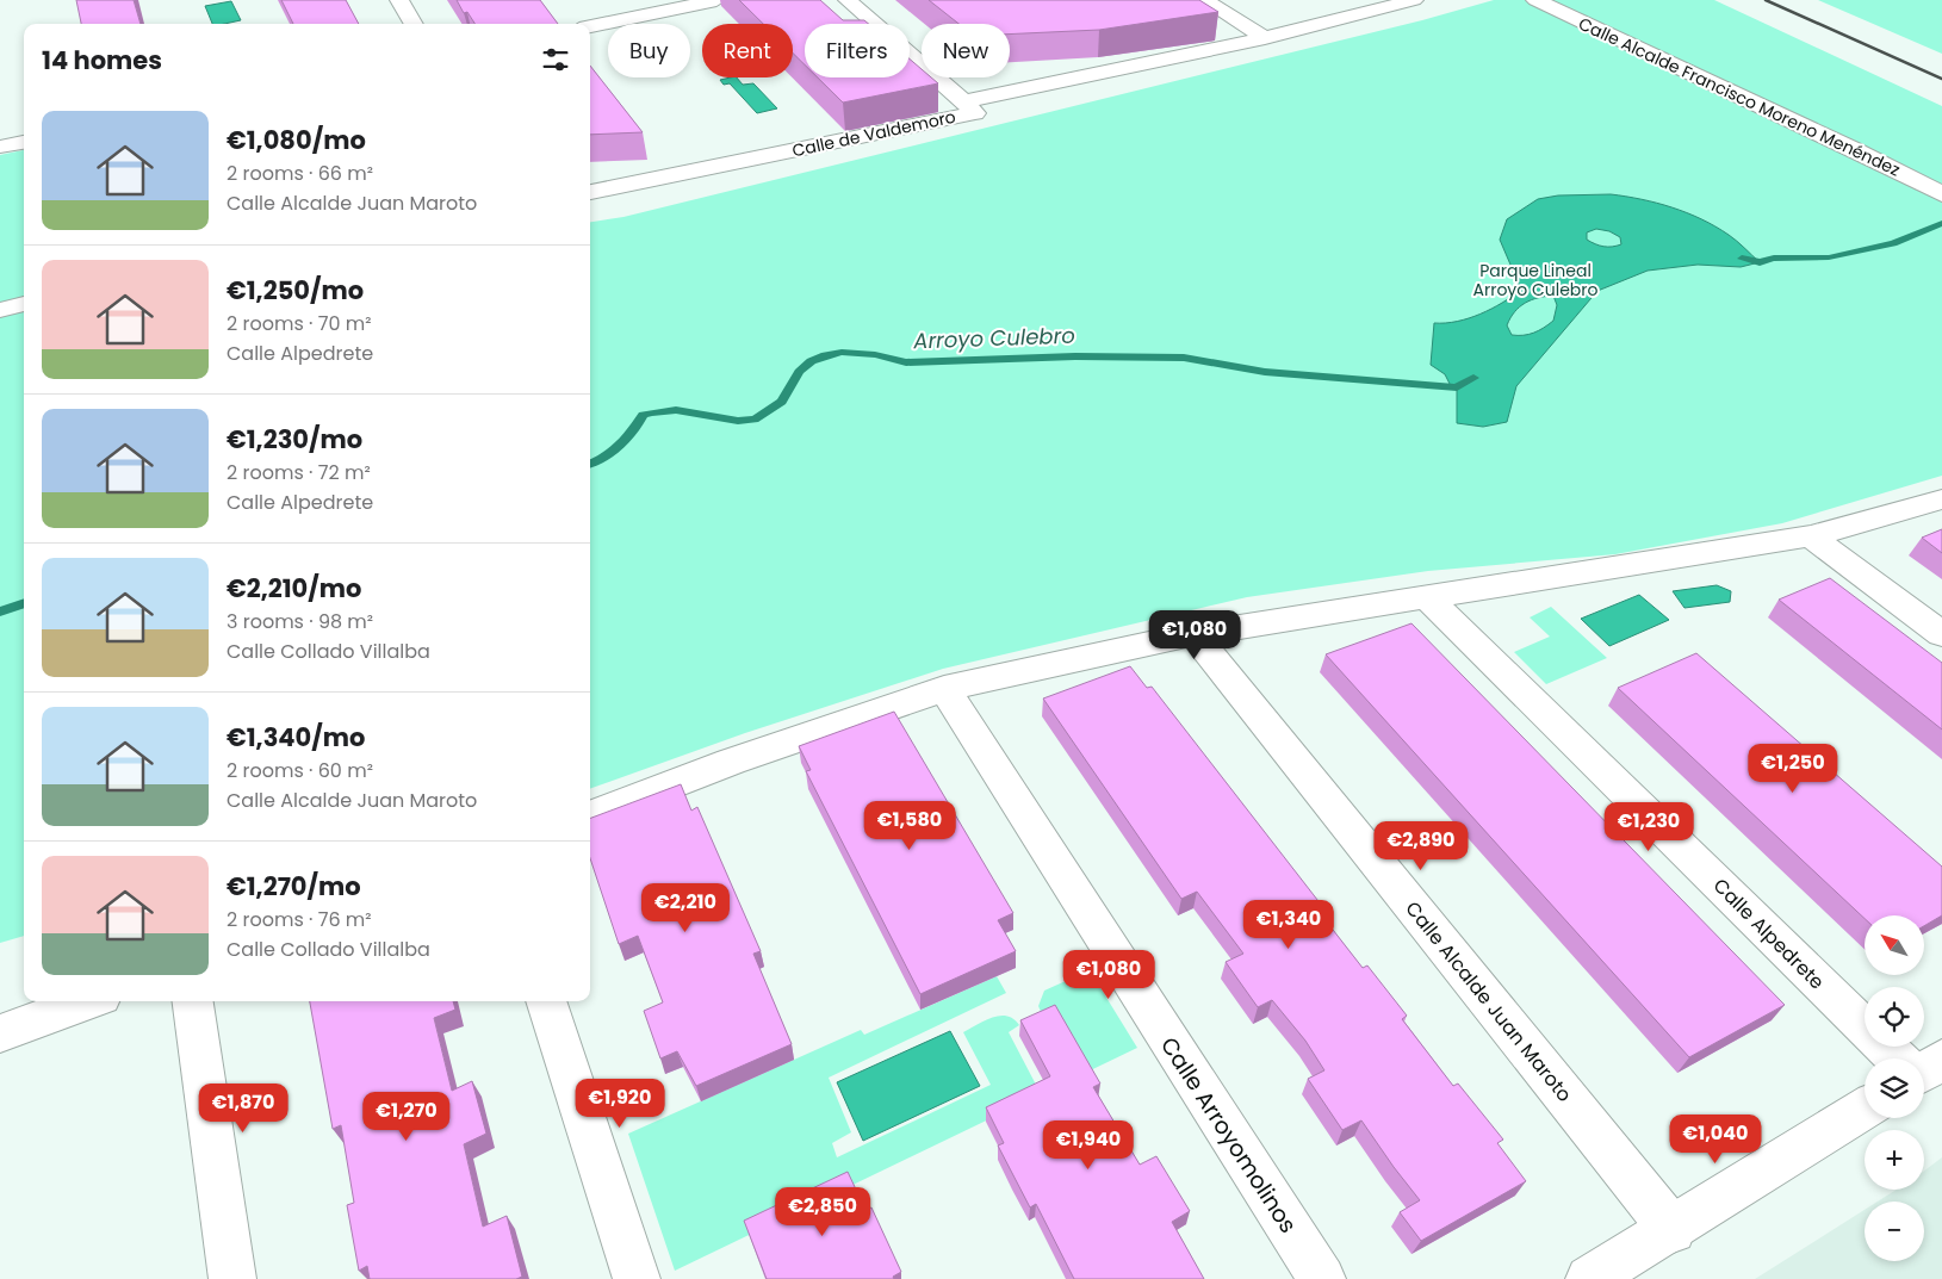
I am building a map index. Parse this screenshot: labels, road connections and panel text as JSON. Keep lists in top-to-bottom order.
{
  "streets": {
    "street": [
      "Calle Alcalde Francisco Moreno Menéndez",
      "Calle de Valdemoro",
      "Calle Alpedrete",
      "Calle Alcalde Juan Maroto",
      "Calle Arroyomolinos"
    ]
  },
  "water": ["Arroyo Culebro"],
  "parks": ["Parque Lineal Arroyo Culebro"],
  "north": "top left",
  "page": {
    "chip": [
      "Buy",
      "Rent",
      "Filters",
      "New"
    ],
    "heading": "14 homes",
    "list": [
      {
        "name": "€1,080/mo",
        "note": "2 rooms · 66 m² · Calle Alcalde Juan Maroto"
      },
      {
        "name": "€1,250/mo",
        "note": "2 rooms · 70 m² · Calle Alpedrete"
      },
      {
        "name": "€1,230/mo",
        "note": "2 rooms · 72 m² · Calle Alpedrete"
      },
      {
        "name": "€2,210/mo",
        "note": "3 rooms · 98 m² · Calle Collado Villalba"
      },
      {
        "name": "€1,340/mo",
        "note": "2 rooms · 60 m² · Calle Alcalde Juan Maroto"
      },
      {
        "name": "€1,270/mo",
        "note": "2 rooms · 76 m² · Calle Collado Villalba"
      }
    ],
    "price": [
      "€1,080",
      "€1,250",
      "€1,580",
      "€1,230",
      "€2,890",
      "€2,210",
      "€1,340",
      "€1,080",
      "€1,920",
      "€1,870",
      "€1,270",
      "€1,040",
      "€1,940",
      "€2,850"
    ],
    "map_buttons": ["+", "−"]
  }
}
